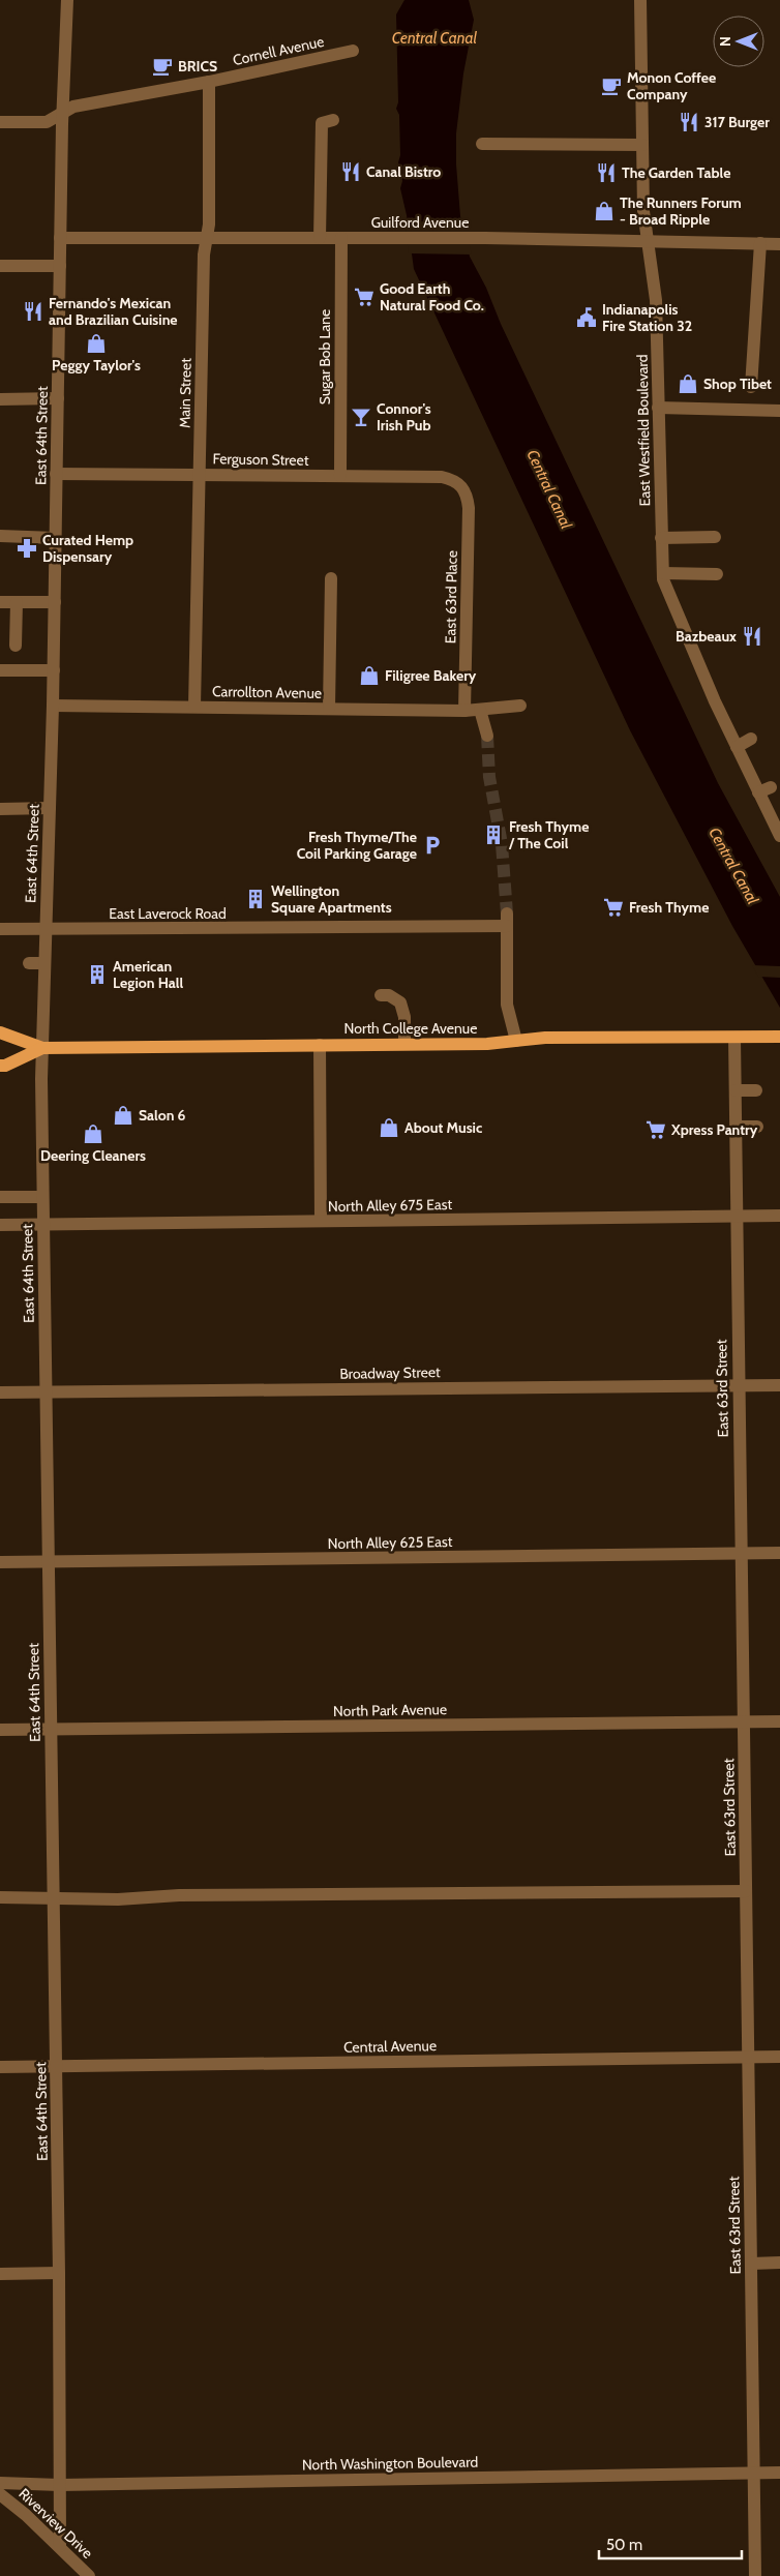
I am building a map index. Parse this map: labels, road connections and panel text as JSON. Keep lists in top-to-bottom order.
{
  "streets": {
    "main road": ["North College Avenue"],
    "street": [
      "Cornell Avenue",
      "Guilford Avenue",
      "Sugar Bob Lane",
      "Main Street",
      "East Westfield Boulevard",
      "East 64th Street",
      "Ferguson Street",
      "East 63rd Place",
      "Carrollton Avenue",
      "East Laverock Road",
      "North Alley 675 East",
      "Broadway Street",
      "East 63rd Street",
      "North Alley 625 East",
      "North Park Avenue",
      "Central Avenue",
      "North Washington Boulevard",
      "Riverview Drive"
    ]
  },
  "crossings": [
    ["Cornell Avenue", "Main Street"],
    ["Cornell Avenue", "East 64th Street"],
    ["Guilford Avenue", "Sugar Bob Lane"],
    ["Guilford Avenue", "Main Street"],
    ["Guilford Avenue", "East Westfield Boulevard"],
    ["Guilford Avenue", "East 64th Street"],
    ["Sugar Bob Lane", "Ferguson Street"],
    ["Main Street", "Ferguson Street"],
    ["Main Street", "Carrollton Avenue"],
    ["East 64th Street", "Ferguson Street"],
    ["East 64th Street", "Carrollton Avenue"],
    ["East 64th Street", "East Laverock Road"],
    ["East 64th Street", "North College Avenue"],
    ["East 64th Street", "North Alley 675 East"],
    ["East 64th Street", "Broadway Street"],
    ["East 64th Street", "North Alley 625 East"],
    ["East 64th Street", "North Park Avenue"],
    ["East 64th Street", "Central Avenue"],
    ["East 64th Street", "North Washington Boulevard"],
    ["East 64th Street", "Riverview Drive"],
    ["Ferguson Street", "East 63rd Place"],
    ["East 63rd Place", "Carrollton Avenue"],
    ["East Laverock Road", "North College Avenue"],
    ["North College Avenue", "East 63rd Street"],
    ["North Alley 675 East", "East 63rd Street"],
    ["Broadway Street", "East 63rd Street"],
    ["East 63rd Street", "North Alley 625 East"],
    ["East 63rd Street", "North Park Avenue"],
    ["East 63rd Street", "Central Avenue"],
    ["East 63rd Street", "North Washington Boulevard"]
  ],
  "water": ["Central Canal"],
  "places": {
    "cafe": ["BRICS", "Monon Coffee Company"],
    "restaurant": [
      "317 Burger",
      "Canal Bistro",
      "The Garden Table",
      "Fernando's Mexican and Brazilian Cuisine",
      "Bazbeaux"
    ],
    "shop": [
      "The Runners Forum - Broad Ripple",
      "Peggy Taylor's",
      "Shop Tibet",
      "Filigree Bakery",
      "Salon 6",
      "About Music",
      "Deering Cleaners"
    ],
    "supermarket": ["Good Earth Natural Food Co.", "Fresh Thyme", "Xpress Pantry"],
    "public building": ["Indianapolis Fire Station 32"],
    "bar": ["Connor's Irish Pub"],
    "pharmacy": ["Curated Hemp Dispensary"],
    "building": ["Fresh Thyme / The Coil", "Wellington Square Apartments", "American Legion Hall"],
    "parking": ["Fresh Thyme/The Coil Parking Garage"]
  },
  "scale_bar": "50 m",
  "north": "left"
}
